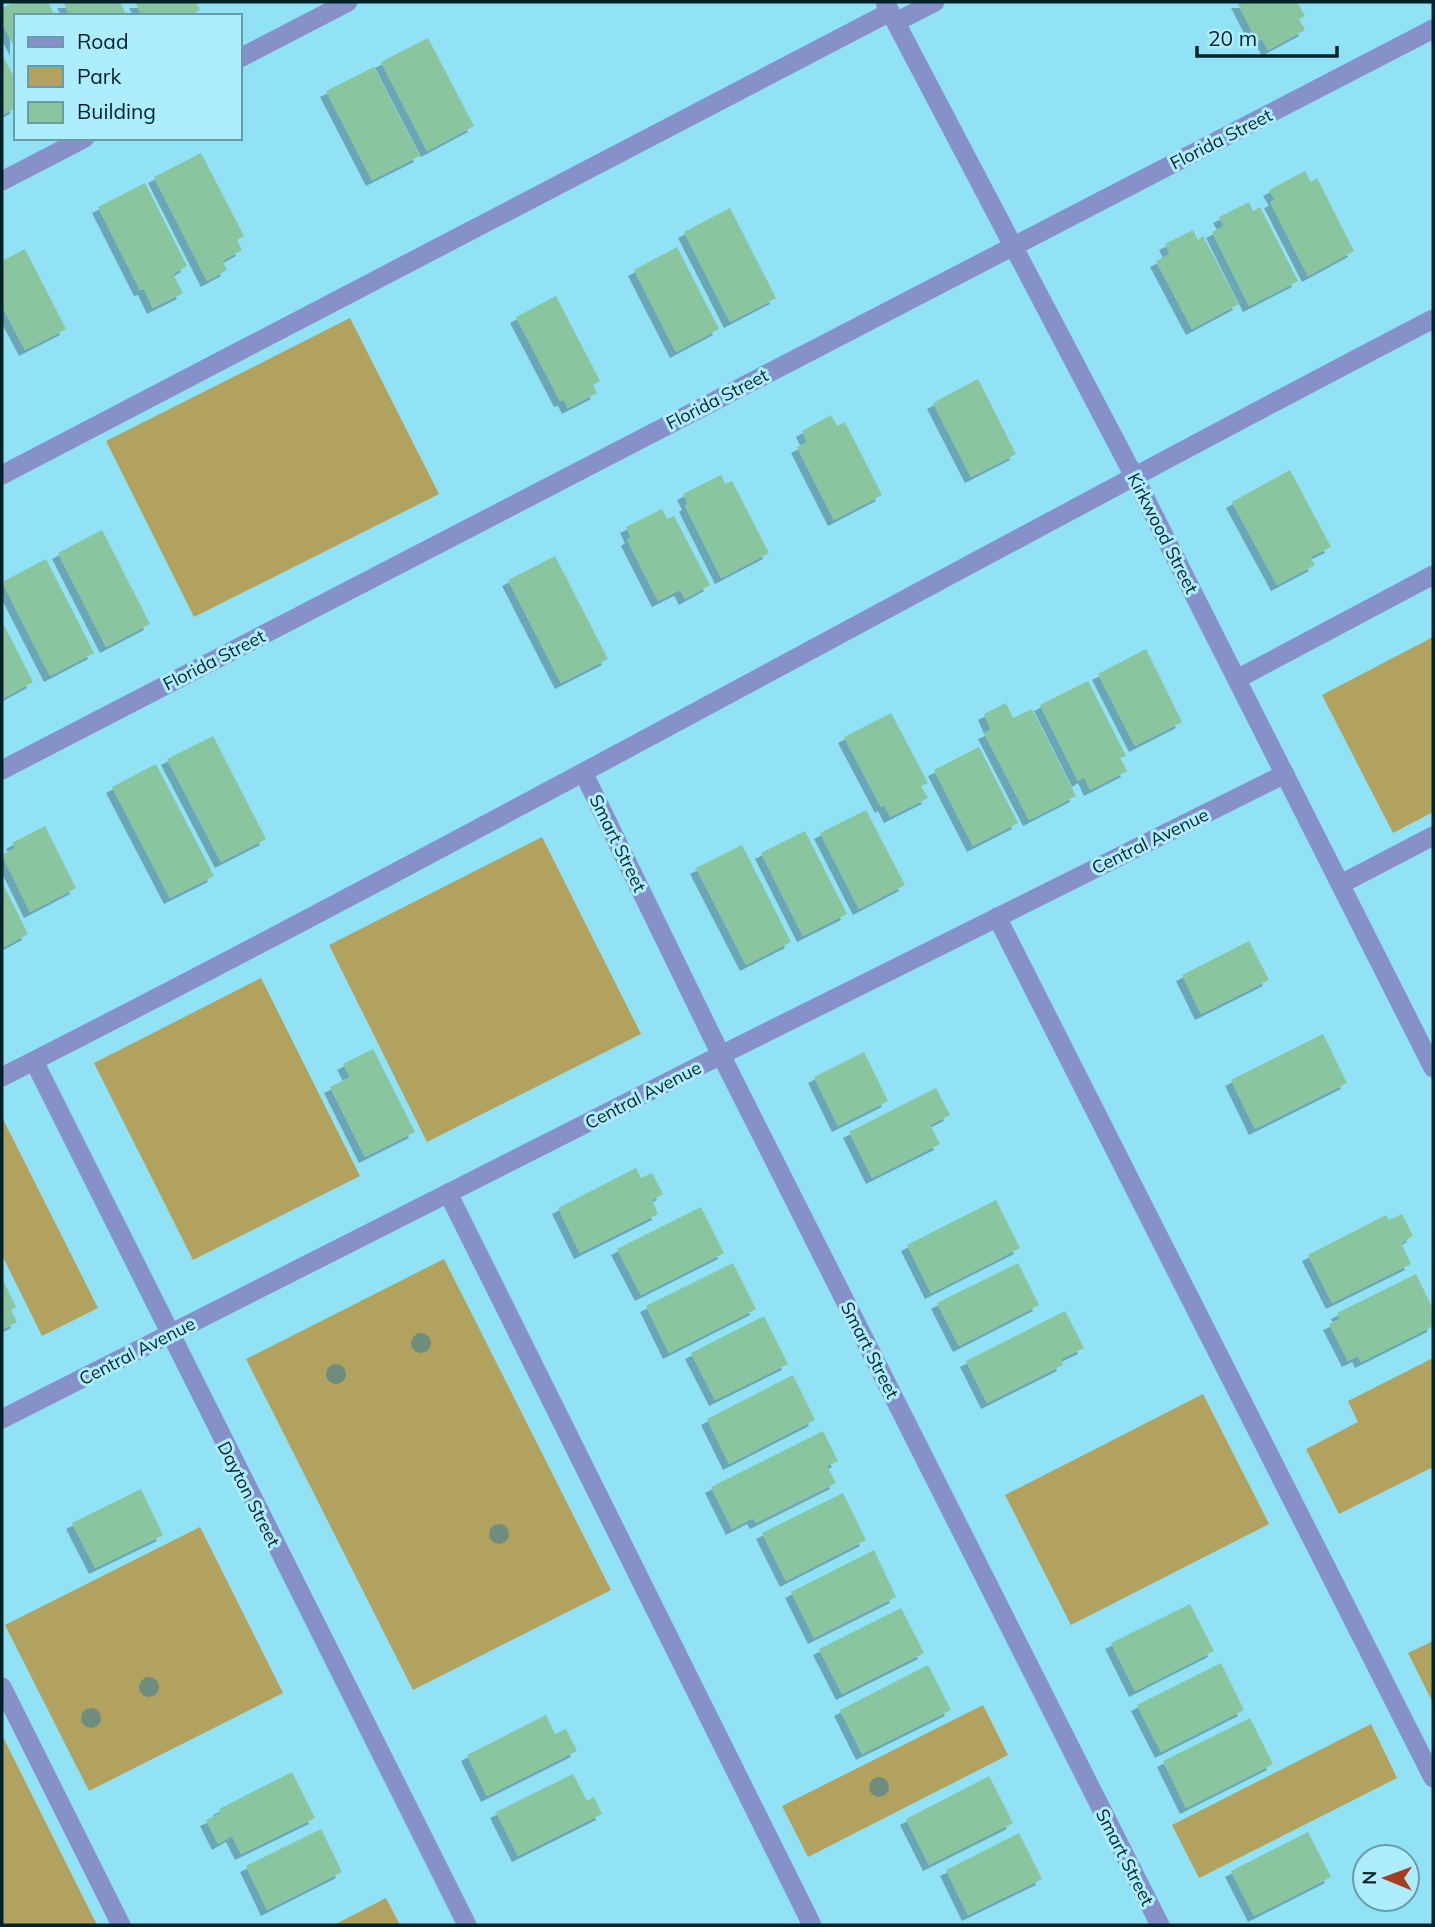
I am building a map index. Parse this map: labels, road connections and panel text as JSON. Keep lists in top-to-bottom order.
{
  "streets": {
    "street": [
      "Florida Street",
      "Kirkwood Street",
      "Central Avenue",
      "Smart Street",
      "Dayton Street"
    ]
  },
  "crossings": [
    ["Florida Street", "Kirkwood Street"],
    ["Kirkwood Street", "Central Avenue"],
    ["Central Avenue", "Smart Street"],
    ["Central Avenue", "Dayton Street"]
  ],
  "legend": ["Road", "Park", "Building"],
  "scale_bar": "20 m",
  "north": "left"
}
